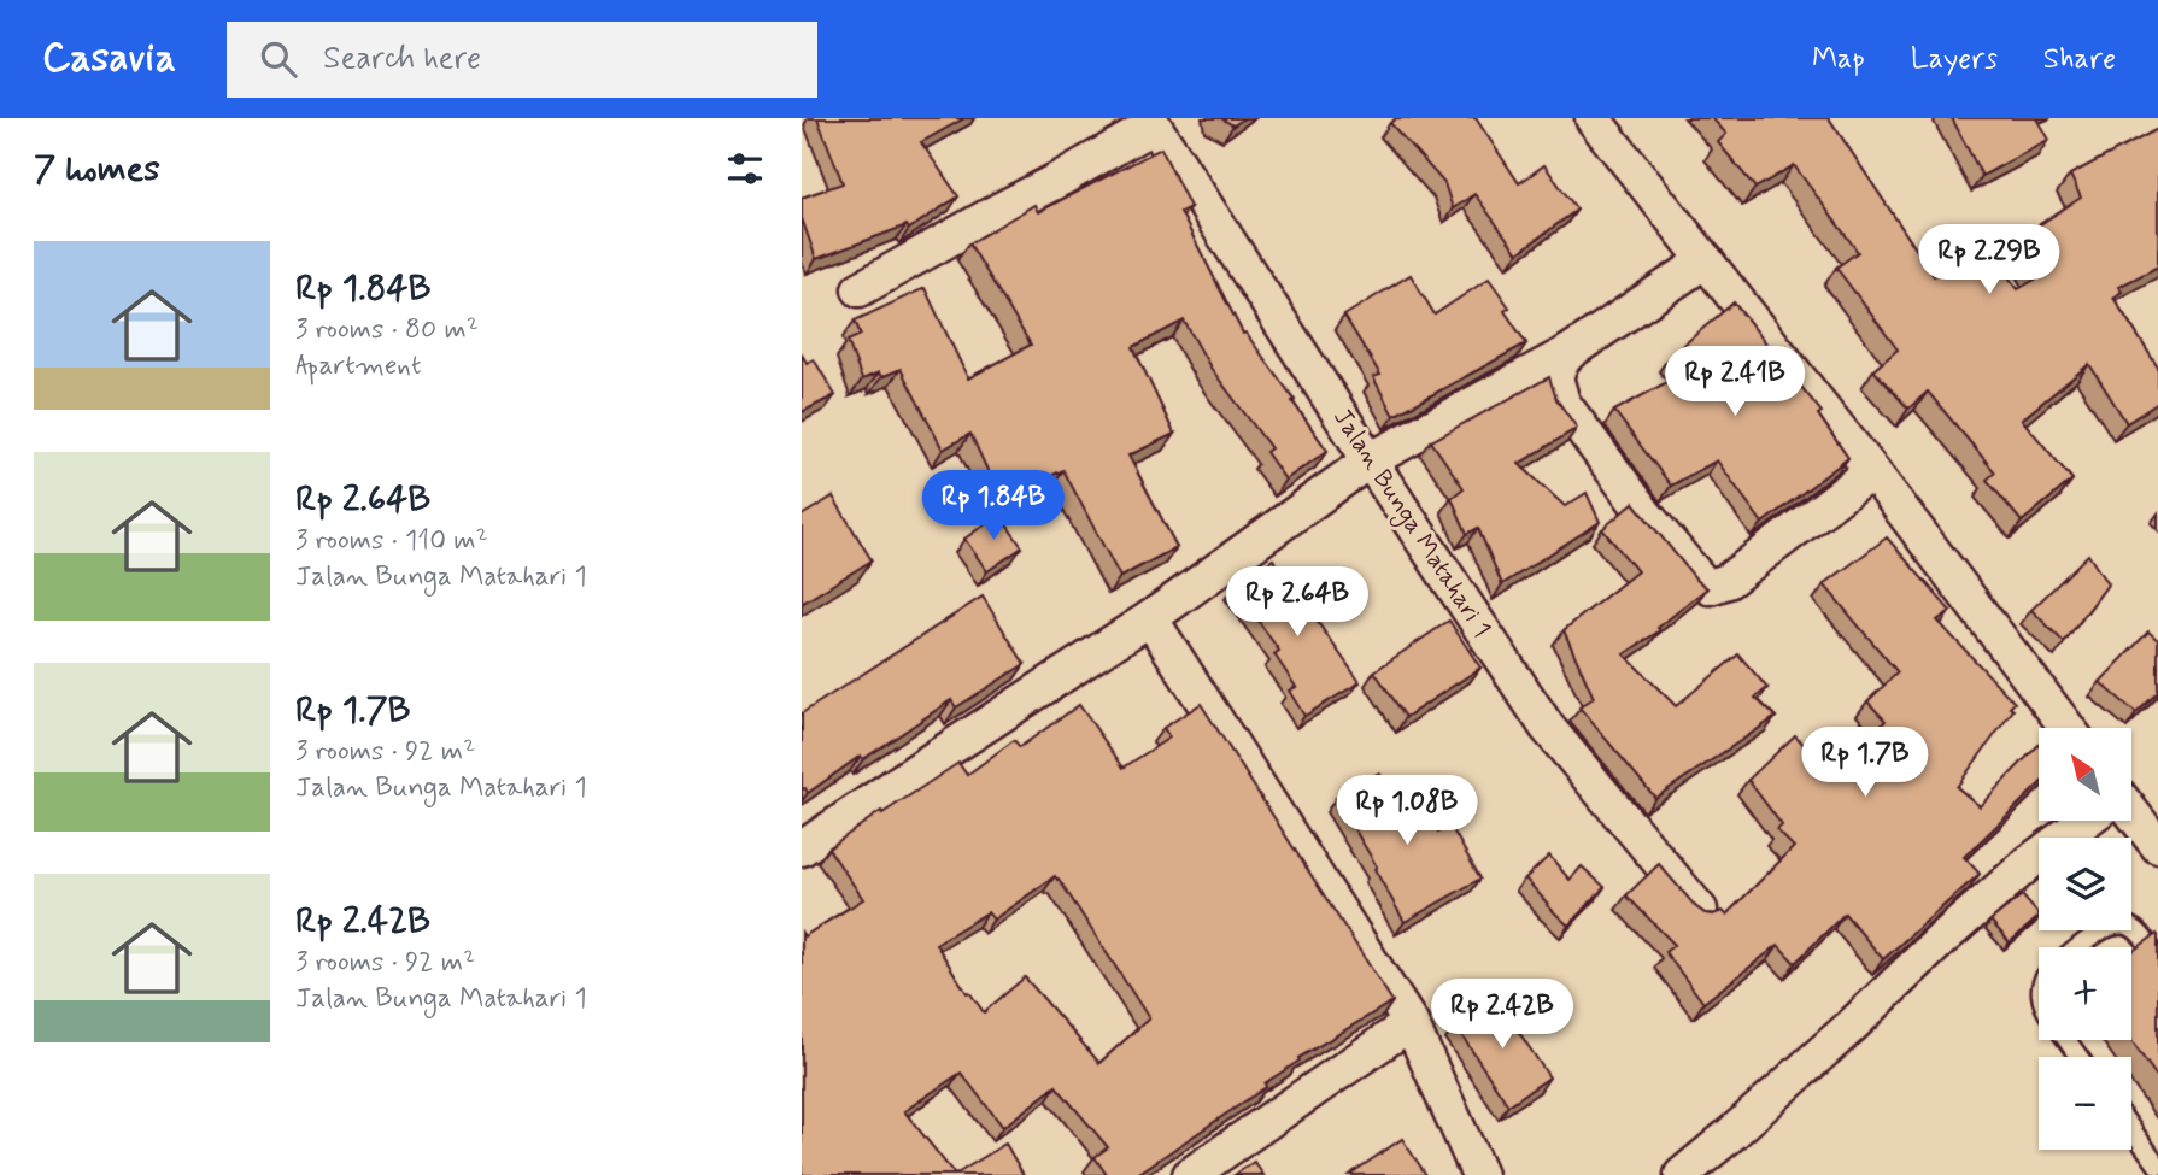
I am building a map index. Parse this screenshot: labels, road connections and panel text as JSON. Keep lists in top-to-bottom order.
{
  "streets": {
    "street": ["Jalan Bunga Matahari 1"]
  },
  "north": "top left",
  "page": {
    "header": "Casavia",
    "search": "Search here",
    "nav": ["Map", "Layers", "Share"],
    "heading": "7 homes",
    "list": [
      {
        "name": "Rp 1.84B",
        "note": "3 rooms · 80 m² · Apartment"
      },
      {
        "name": "Rp 2.64B",
        "note": "3 rooms · 110 m² · Jalan Bunga Matahari 1"
      },
      {
        "name": "Rp 1.7B",
        "note": "3 rooms · 92 m² · Jalan Bunga Matahari 1"
      },
      {
        "name": "Rp 2.42B",
        "note": "3 rooms · 92 m² · Jalan Bunga Matahari 1"
      }
    ],
    "price": [
      "Rp 2.29B",
      "Rp 2.41B",
      "Rp 1.84B",
      "Rp 2.64B",
      "Rp 1.7B",
      "Rp 1.08B",
      "Rp 2.42B"
    ],
    "map_buttons": ["+", "−"]
  }
}
